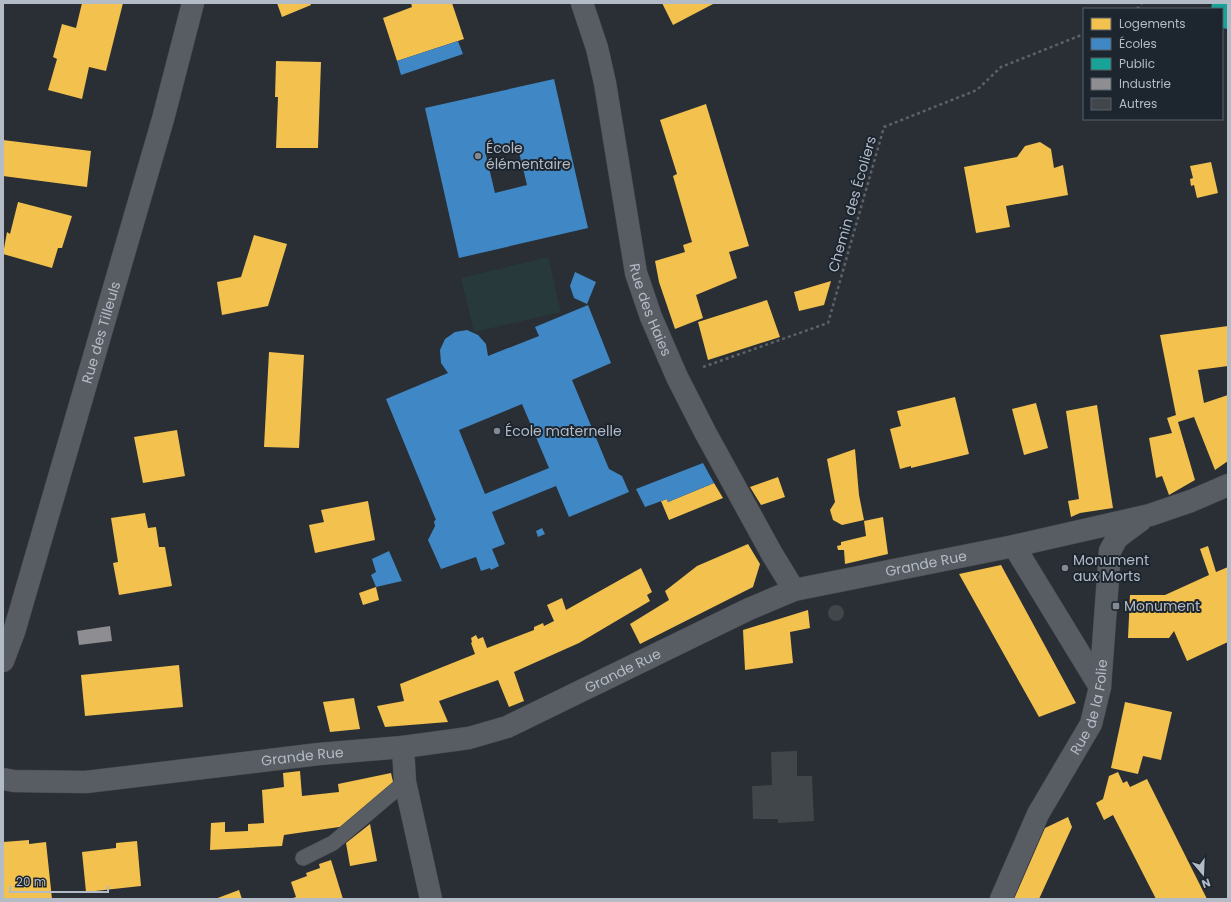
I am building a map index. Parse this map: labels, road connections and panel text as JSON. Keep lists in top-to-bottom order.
{
  "streets": {
    "street": [
      "Rue des Haies",
      "Rue des Tilleuls",
      "Grande Rue",
      "Rue de la Folie"
    ],
    "path": ["Chemin des Écoliers"]
  },
  "crossings": [
    ["Chemin des Écoliers", "Rue des Haies"],
    ["Rue des Haies", "Grande Rue"],
    ["Grande Rue", "Rue de la Folie"]
  ],
  "places": {
    "other": ["École élémentaire", "École maternelle", "Monument aux Morts"],
    "transit": ["Monument"]
  },
  "legend": [
    "Logements",
    "Écoles",
    "Public",
    "Industrie",
    "Autres"
  ],
  "scale_bar": "20 m",
  "north": "bottom"
}
